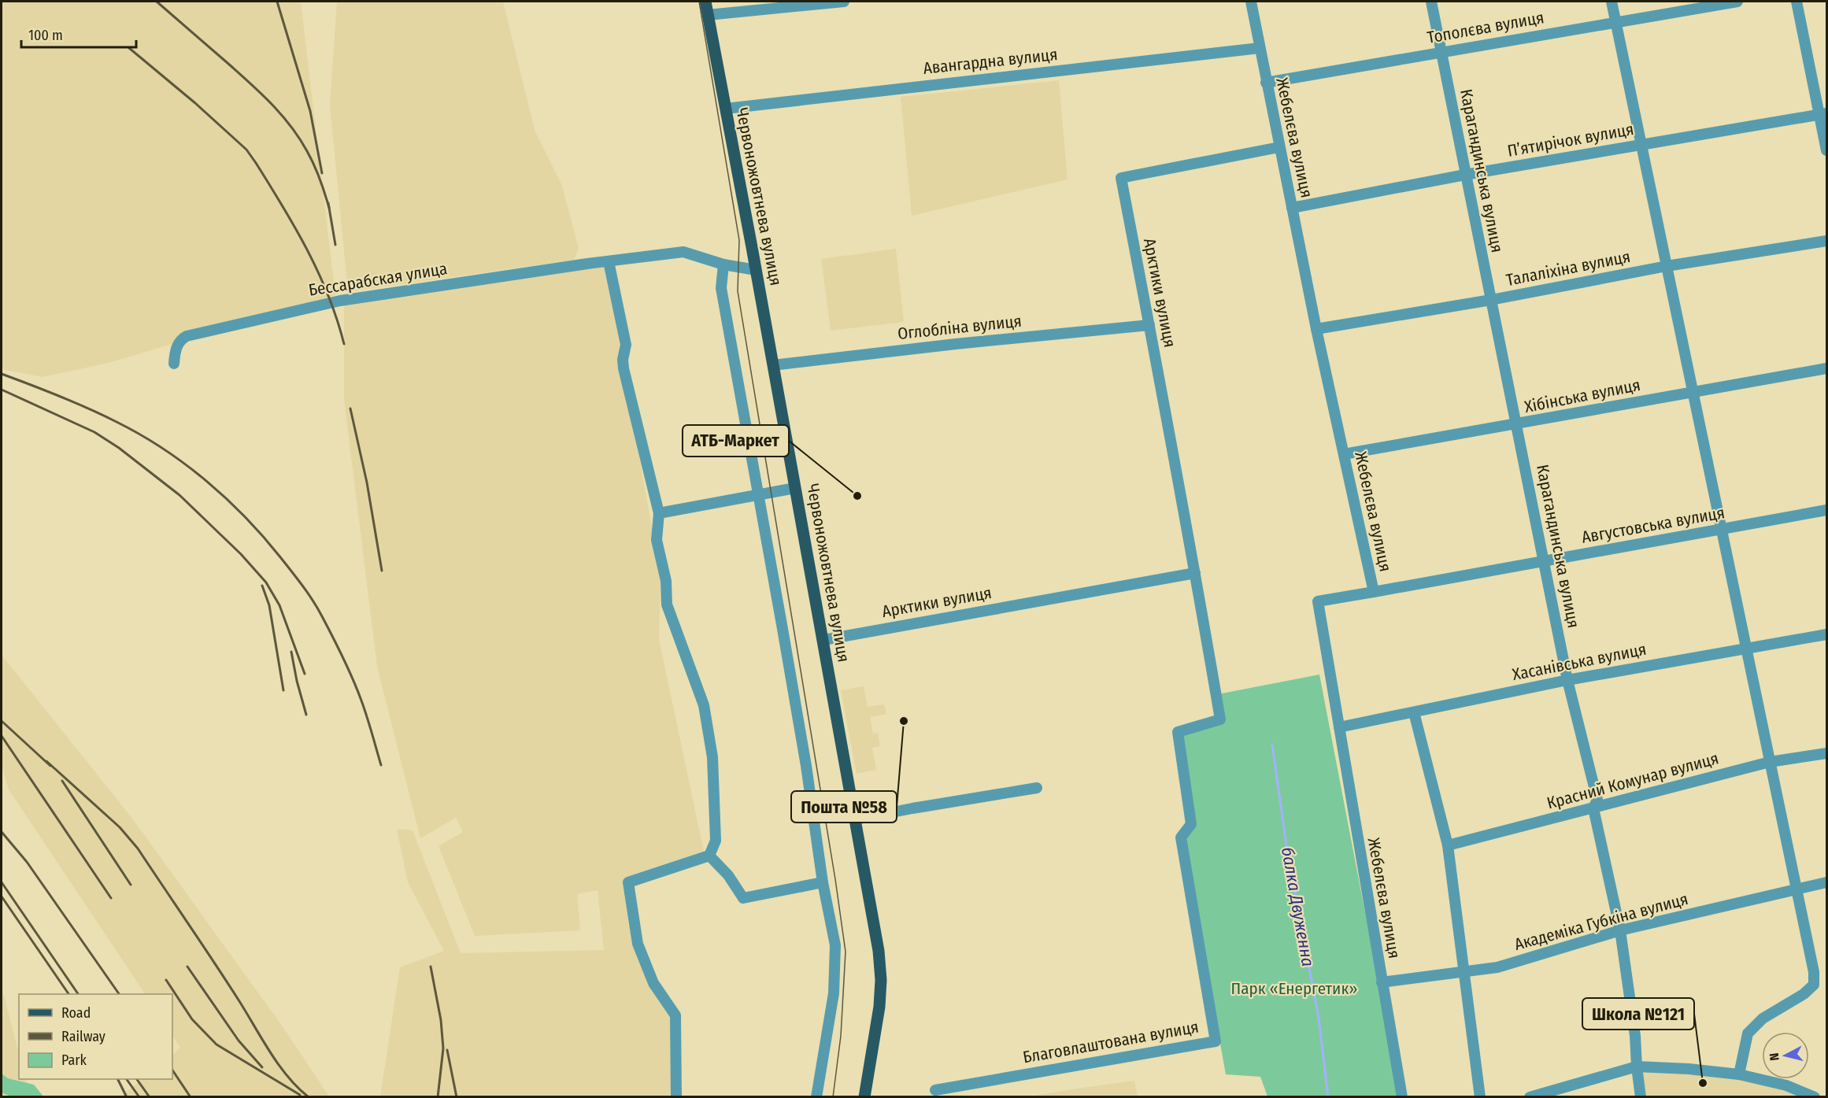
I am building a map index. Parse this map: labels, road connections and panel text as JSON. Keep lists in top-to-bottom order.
{
  "streets": {
    "main road": ["Червоножовтнева вулиця"],
    "street": [
      "Тополєва вулиця",
      "Авангардна вулиця",
      "Жебелєва вулиця",
      "П’ятирічок вулиця",
      "Карагандинська вулиця",
      "Талаліхіна вулиця",
      "Бессарабская улица",
      "Арктики вулиця",
      "Оглобліна вулиця",
      "Хібінська вулиця",
      "Августовська вулиця",
      "Хасанівська вулиця",
      "Красний Комунар вулиця",
      "Академіка Губкіна вулиця",
      "Благовлаштована вулиця"
    ]
  },
  "crossings": [
    ["Тополєва вулиця", "Жебелєва вулиця"],
    ["Тополєва вулиця", "Карагандинська вулиця"],
    ["Авангардна вулиця", "Жебелєва вулиця"],
    ["Авангардна вулиця", "Червоножовтнева вулиця"],
    ["Жебелєва вулиця", "П’ятирічок вулиця"],
    ["Жебелєва вулиця", "Талаліхіна вулиця"],
    ["Жебелєва вулиця", "Арктики вулиця"],
    ["Жебелєва вулиця", "Хібінська вулиця"],
    ["Жебелєва вулиця", "Августовська вулиця"],
    ["Жебелєва вулиця", "Хасанівська вулиця"],
    ["Жебелєва вулиця", "Академіка Губкіна вулиця"],
    ["П’ятирічок вулиця", "Карагандинська вулиця"],
    ["Карагандинська вулиця", "Талаліхіна вулиця"],
    ["Карагандинська вулиця", "Хібінська вулиця"],
    ["Карагандинська вулиця", "Августовська вулиця"],
    ["Карагандинська вулиця", "Хасанівська вулиця"],
    ["Карагандинська вулиця", "Красний Комунар вулиця"],
    ["Карагандинська вулиця", "Академіка Губкіна вулиця"],
    ["Червоножовтнева вулиця", "Бессарабская улица"],
    ["Червоножовтнева вулиця", "Арктики вулиця"],
    ["Червоножовтнева вулиця", "Оглобліна вулиця"],
    ["Арктики вулиця", "Оглобліна вулиця"],
    ["Арктики вулиця", "Благовлаштована вулиця"]
  ],
  "water": ["балка Двуженна"],
  "parks": ["Парк «Енергетик»"],
  "places": ["АТБ-Маркет", "Пошта №58", "Школа №121"],
  "legend": ["Road", "Railway", "Park"],
  "scale_bar": "100 m",
  "north": "left"
}
